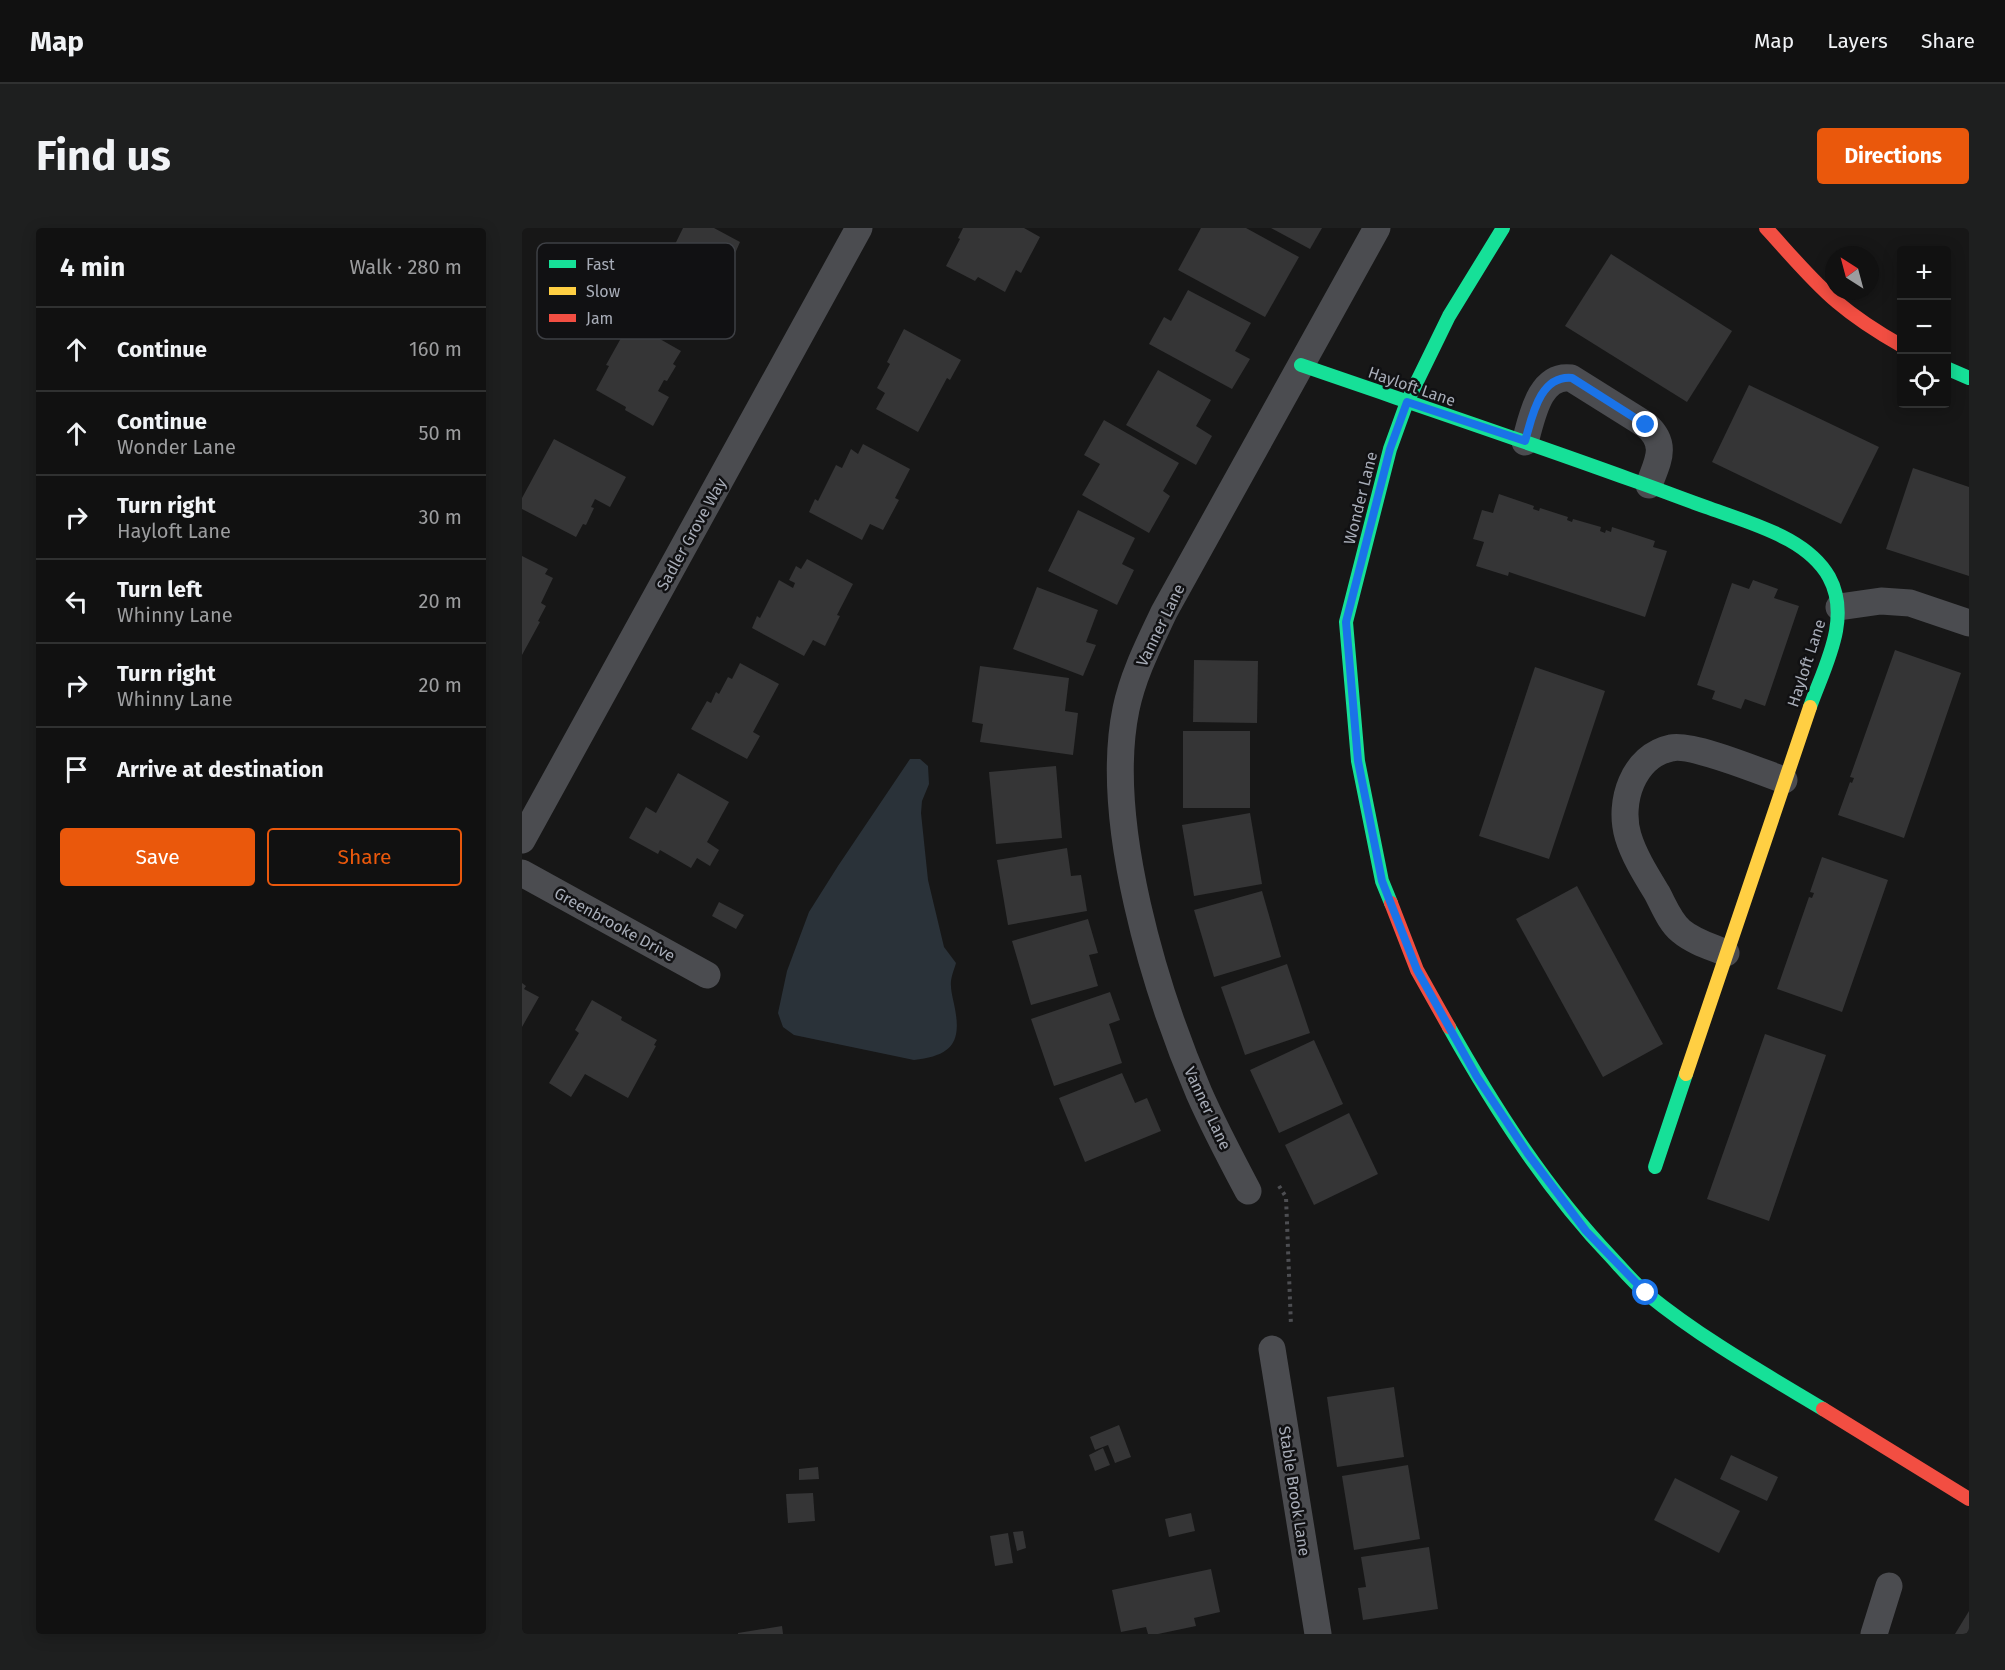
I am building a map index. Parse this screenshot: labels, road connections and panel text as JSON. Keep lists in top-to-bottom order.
{
  "streets": {
    "street": [
      "Hayloft Lane",
      "Wonder Lane",
      "Sadler Grove Way",
      "Vanner Lane",
      "Greenbrooke Drive",
      "Stable Brook Lane"
    ]
  },
  "crossings": [
    ["Hayloft Lane", "Wonder Lane"],
    ["Hayloft Lane", "Vanner Lane"]
  ],
  "legend": ["Fast", "Slow", "Jam"],
  "north": "top left",
  "page": {
    "header": "Map",
    "nav": ["Map", "Layers", "Share"],
    "buttons": [
      "Directions",
      ["Save", "Share"]
    ],
    "title": "Find us",
    "heading": ["4 min", "Walk · 280 m"],
    "map_buttons": ["+", "−"],
    "list": [
      ["Continue", "160 m"],
      ["Continue", "Wonder Lane", "50 m"],
      ["Turn right", "Hayloft Lane", "30 m"],
      ["Turn left", "Whinny Lane", "20 m"],
      ["Turn right", "Whinny Lane", "20 m"],
      "Arrive at destination"
    ]
  }
}
